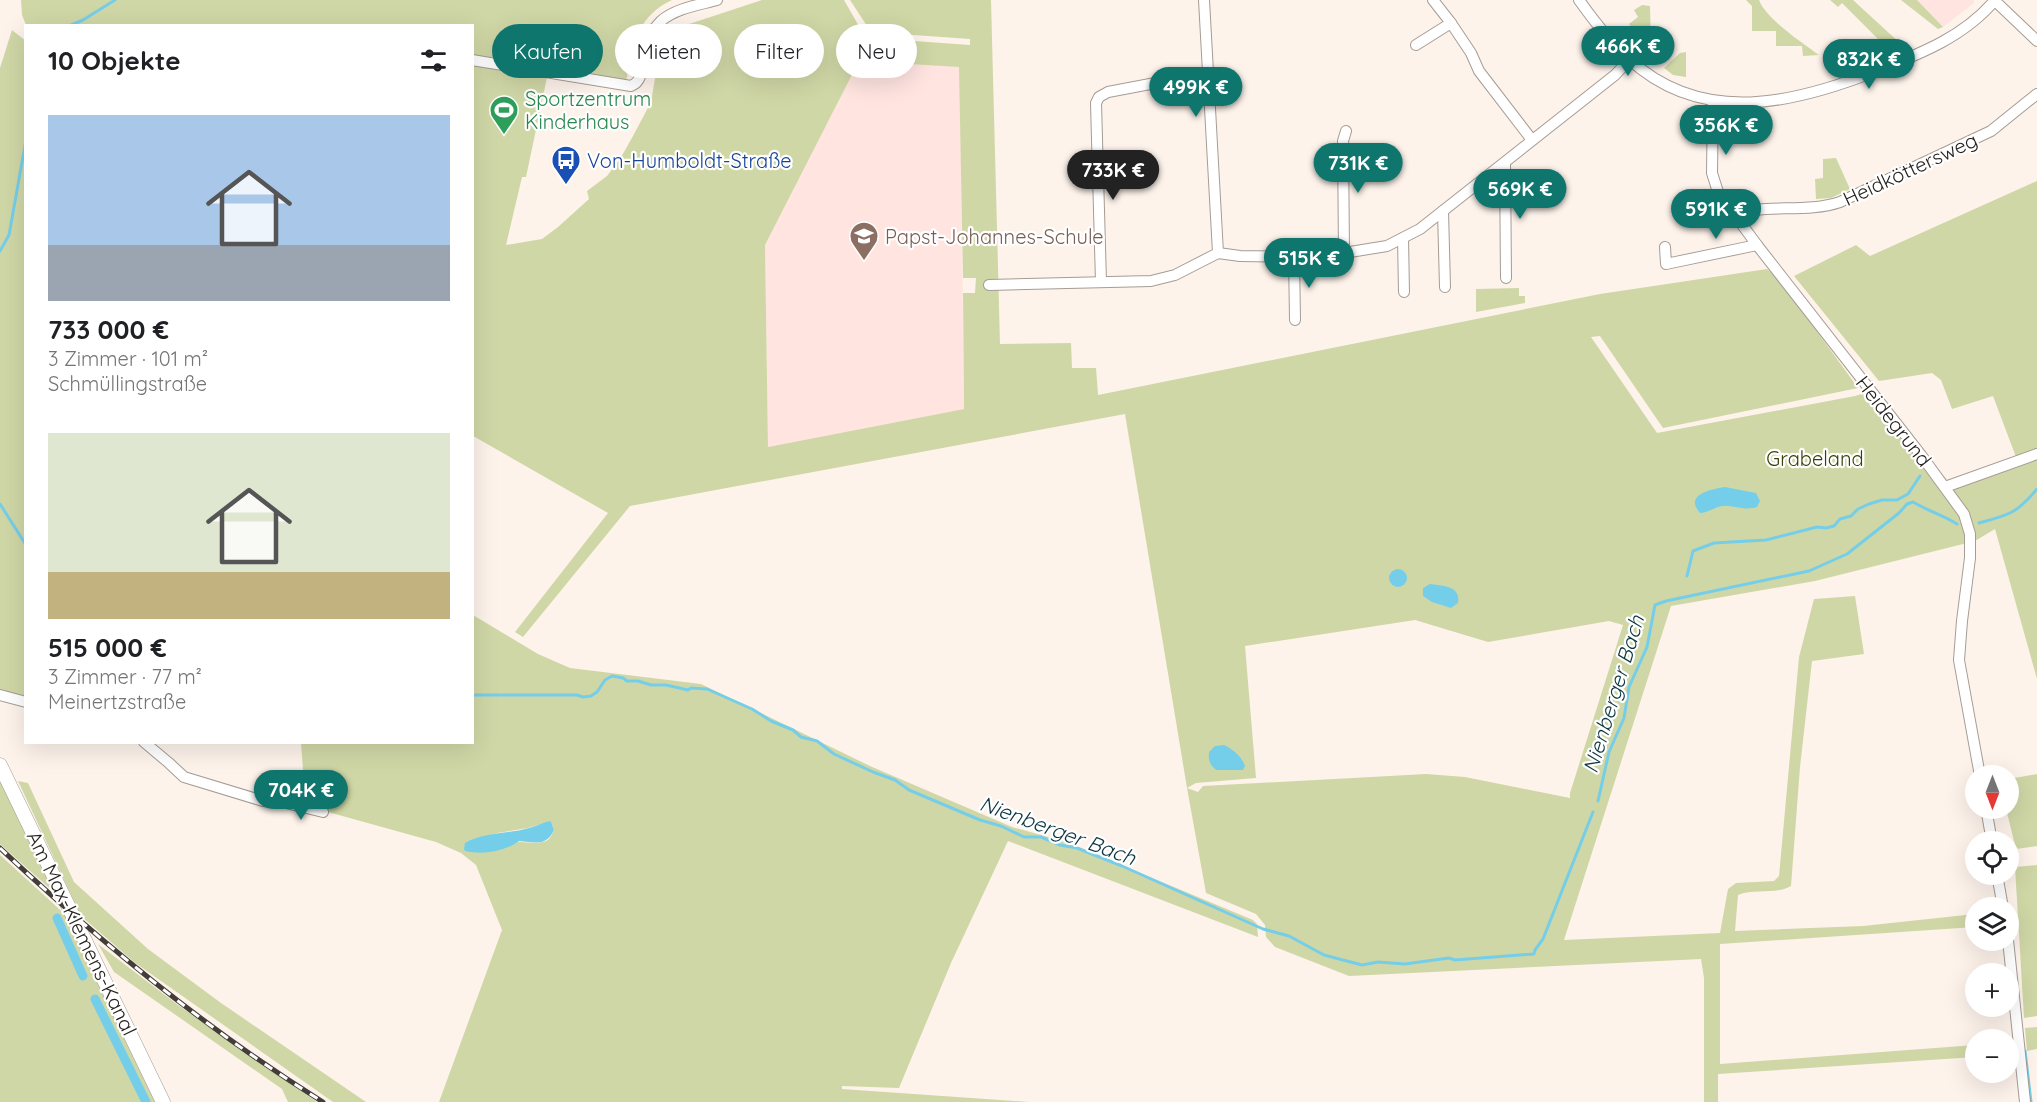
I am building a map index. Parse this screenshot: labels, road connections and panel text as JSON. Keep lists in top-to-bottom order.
{
  "streets": {
    "main road": ["Am Max-Klemens-Kanal"],
    "street": ["Heidköttersweg", "Heidegrund"]
  },
  "crossings": [
    ["Heidköttersweg", "Heidegrund"]
  ],
  "water": ["Nienberger Bach"],
  "parks": ["Grabeland"],
  "places": {
    "sports": ["Sportzentrum Kinderhaus"],
    "bus stop": ["Von-Humboldt-Straße"],
    "school or university": ["Papst-Johannes-Schule"]
  },
  "north": "bottom",
  "page": {
    "chip": [
      "Kaufen",
      "Mieten",
      "Filter",
      "Neu"
    ],
    "heading": "10 Objekte",
    "price": [
      "466K €",
      "832K €",
      "499K €",
      "356K €",
      "731K €",
      "733K €",
      "569K €",
      "591K €",
      "515K €",
      "704K €"
    ],
    "list": [
      {
        "name": "733 000 €",
        "note": "3 Zimmer · 101 m² · Schmüllingstraße"
      },
      {
        "name": "515 000 €",
        "note": "3 Zimmer · 77 m² · Meinertzstraße"
      }
    ],
    "map_buttons": ["+", "−"]
  }
}
